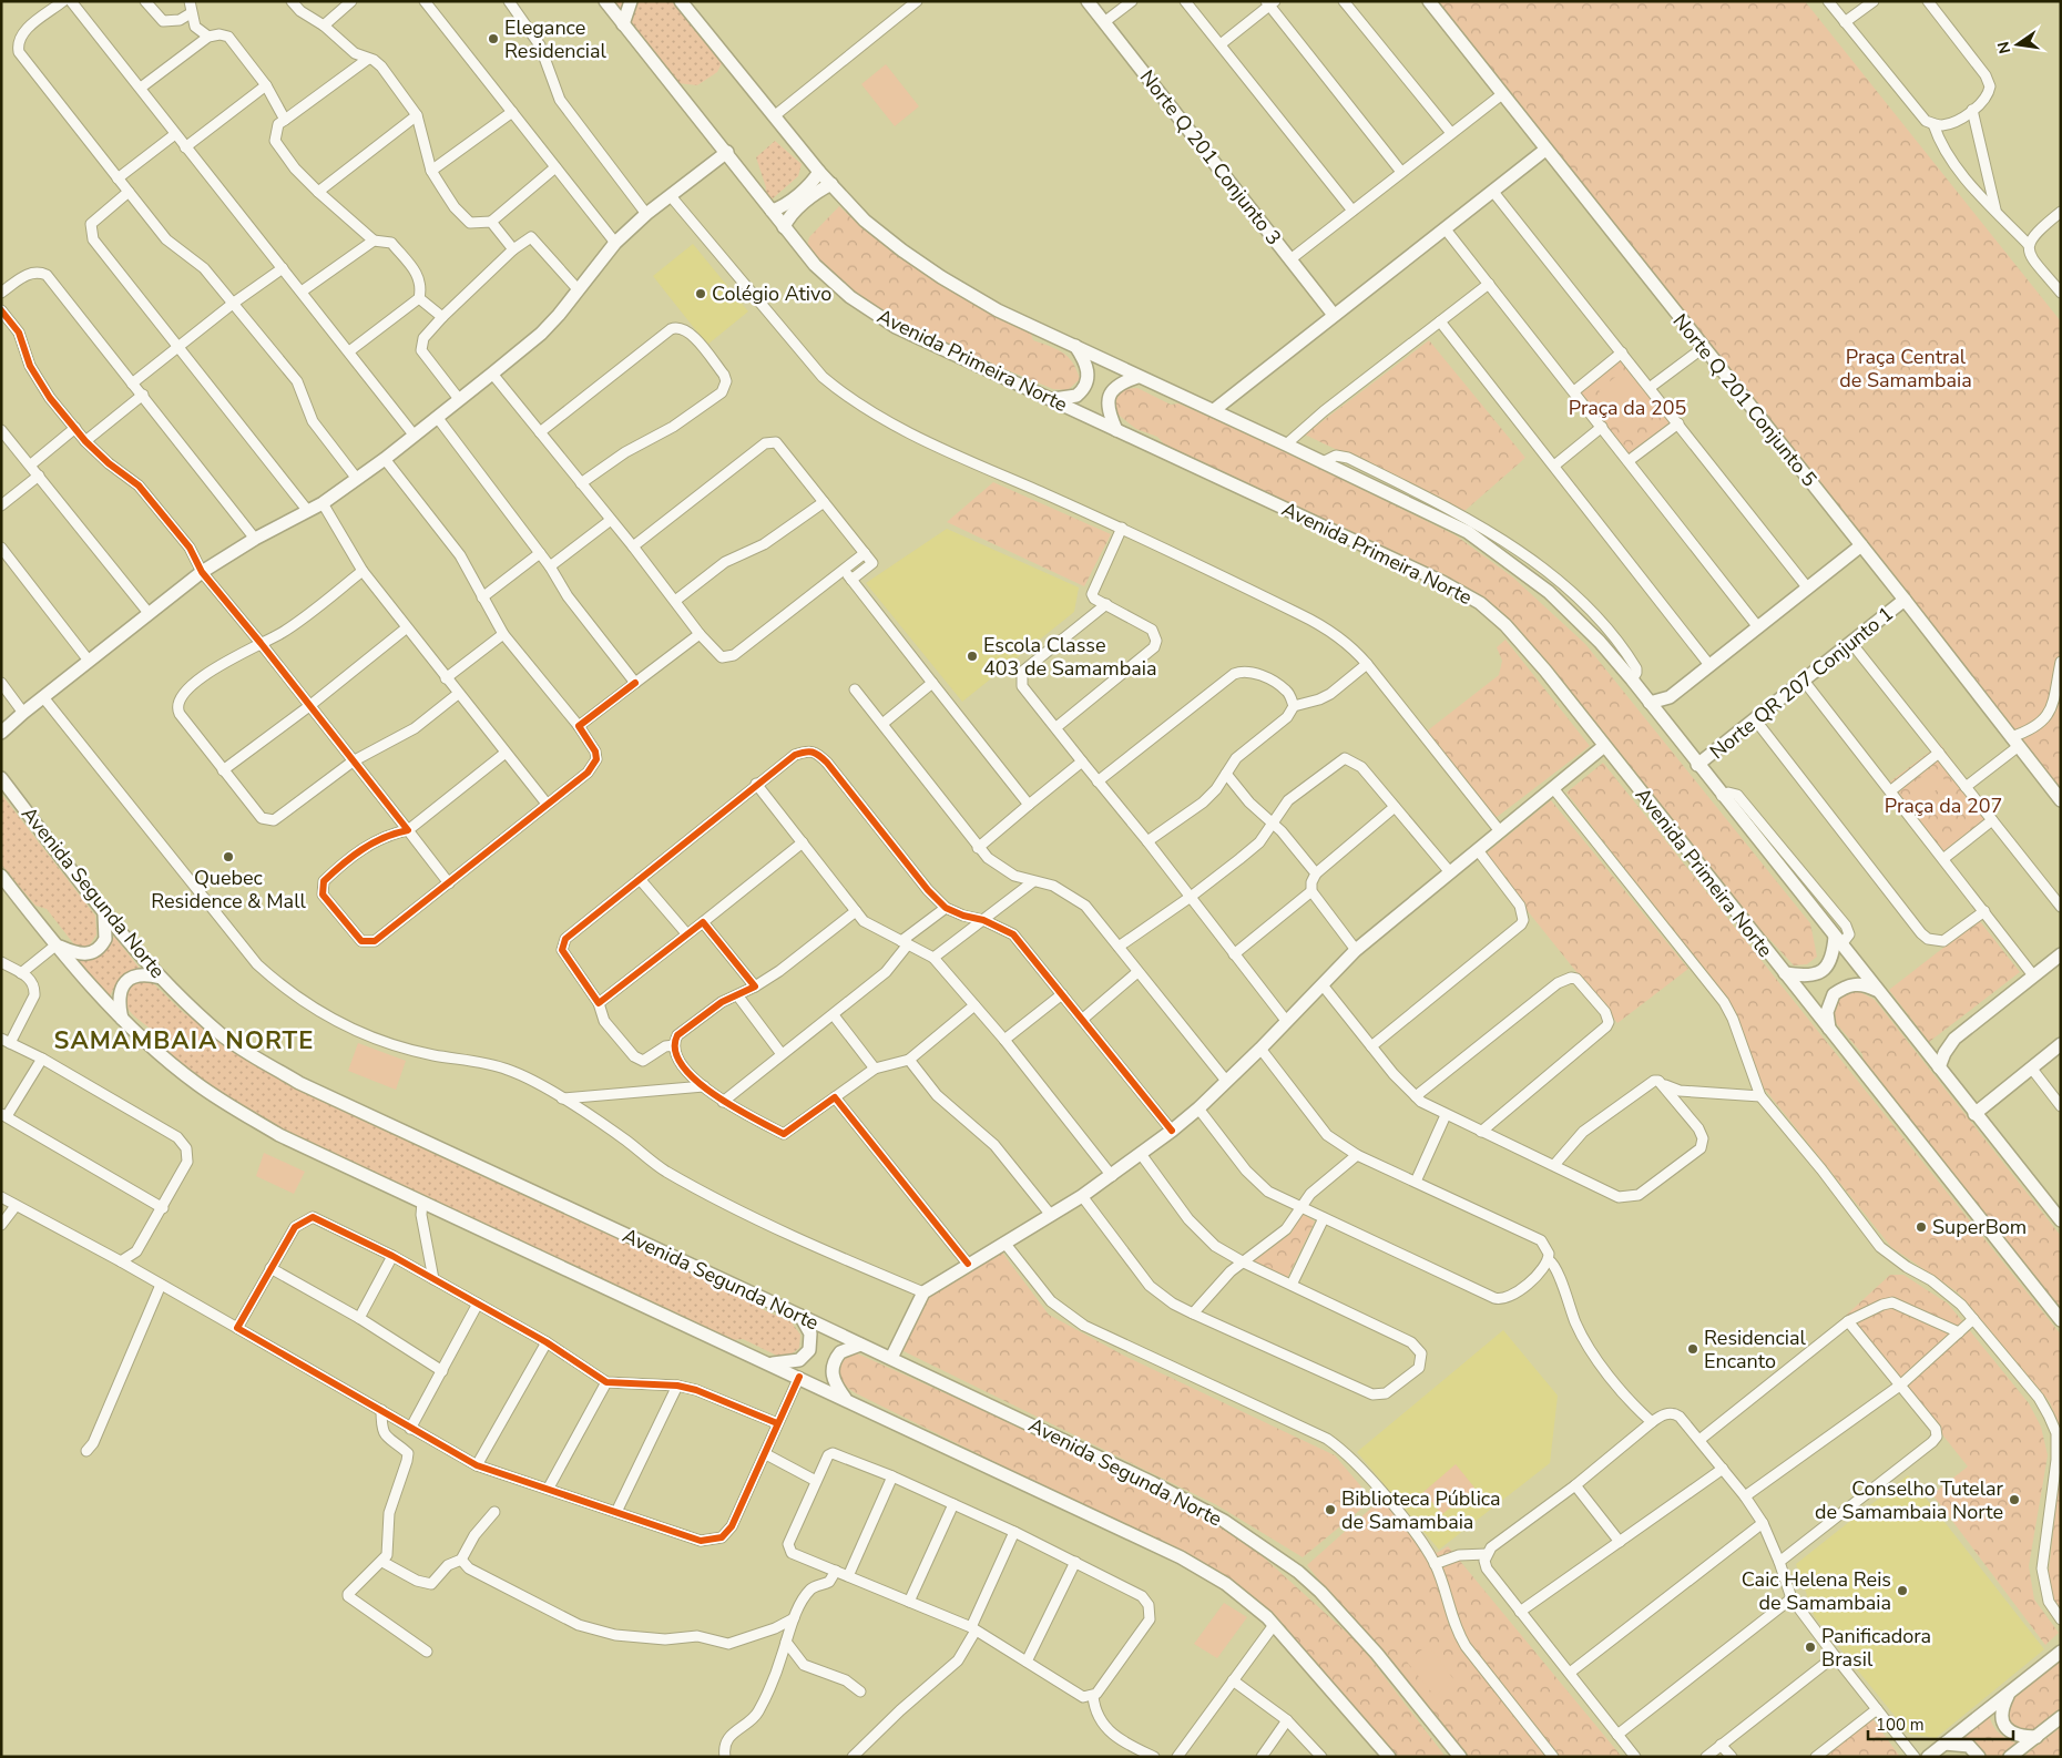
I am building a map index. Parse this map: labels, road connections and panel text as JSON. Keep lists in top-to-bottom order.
{
  "streets": {
    "main road": [
      "Norte Q 201 Conjunto 3",
      "Avenida Primeira Norte",
      "Norte Q 201 Conjunto 5",
      "Norte QR 207 Conjunto 1",
      "Avenida Segunda Norte"
    ]
  },
  "crossings": [
    ["Norte Q 201 Conjunto 5", "Norte QR 207 Conjunto 1"]
  ],
  "districts": ["SAMAMBAIA NORTE"],
  "parks": ["Praça Central de Samambaia", "Praça da 205", "Praça da 207"],
  "places": [
    "Elegance Residencial",
    "Colégio Ativo",
    "Escola Classe 403 de Samambaia",
    "Quebec Residence & Mall",
    "SuperBom",
    "Residencial Encanto",
    "Conselho Tutelar de Samambaia Norte",
    "Biblioteca Pública de Samambaia",
    "Caic Helena Reis de Samambaia",
    "Panificadora Brasil"
  ],
  "scale_bar": "100 m",
  "north": "left"
}
